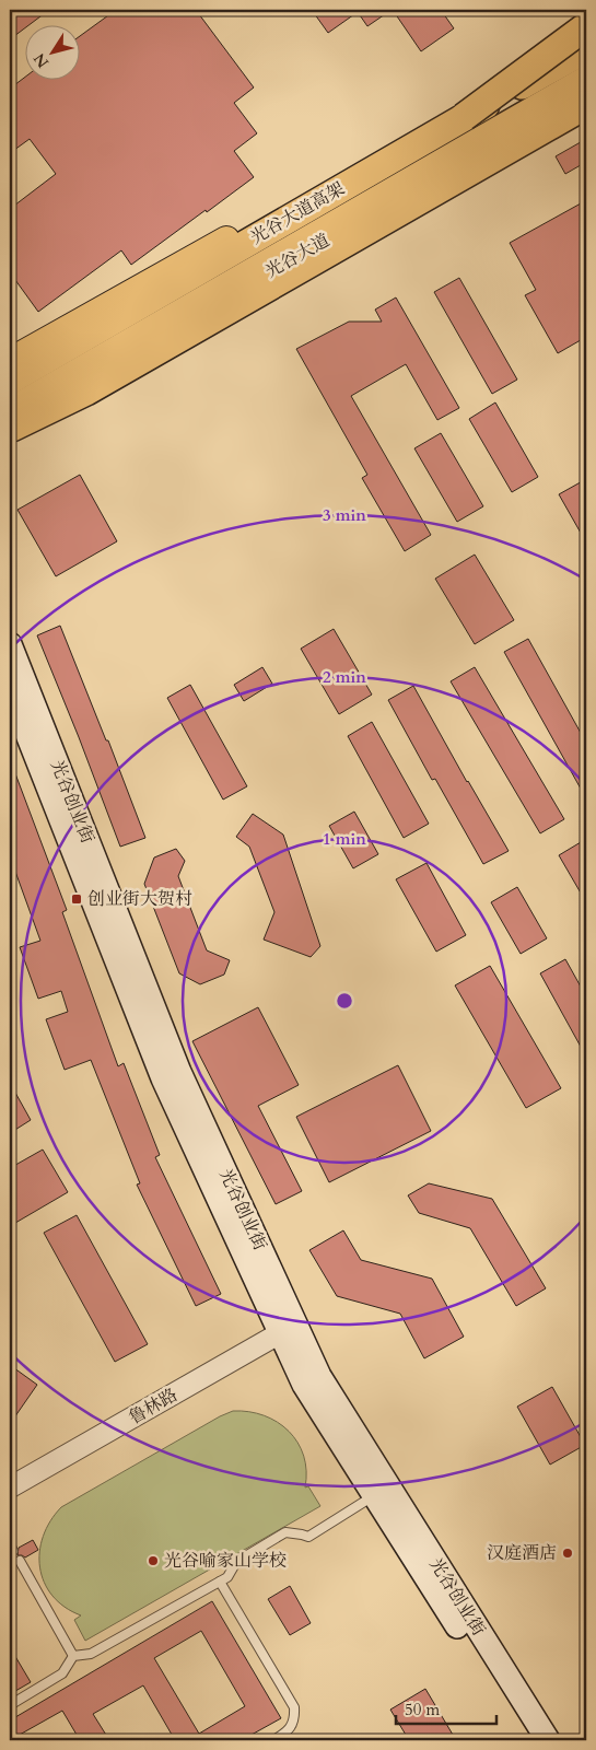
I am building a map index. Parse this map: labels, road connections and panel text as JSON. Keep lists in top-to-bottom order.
{
  "streets": {
    "highway": ["光谷大道高架"],
    "main road": ["光谷大道", "光谷创业街"],
    "street": ["鲁林路"]
  },
  "crossings": [
    ["光谷创业街", "鲁林路"]
  ],
  "places": {
    "transit": ["创业街大贺村"],
    "other": ["汉庭酒店", "光谷喻家山学校"]
  },
  "scale_bar": "50 m",
  "north": "bottom left",
  "rings": ["3 min", "2 min", "1 min"]
}
